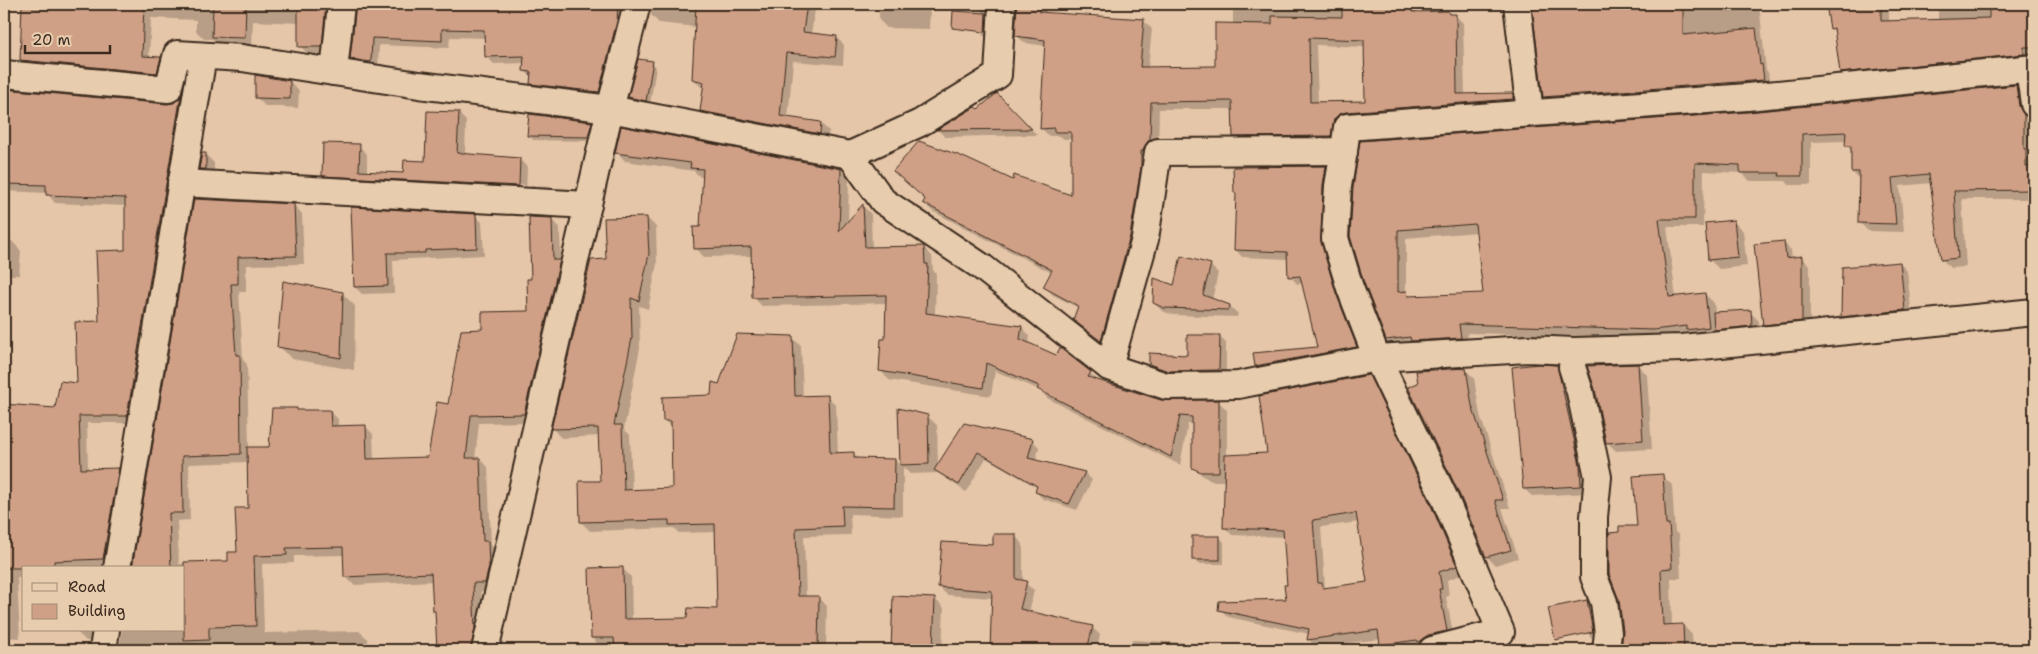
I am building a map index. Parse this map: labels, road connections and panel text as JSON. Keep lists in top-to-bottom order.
{
  "legend": ["Road", "Building"],
  "scale_bar": "20 m"
}
